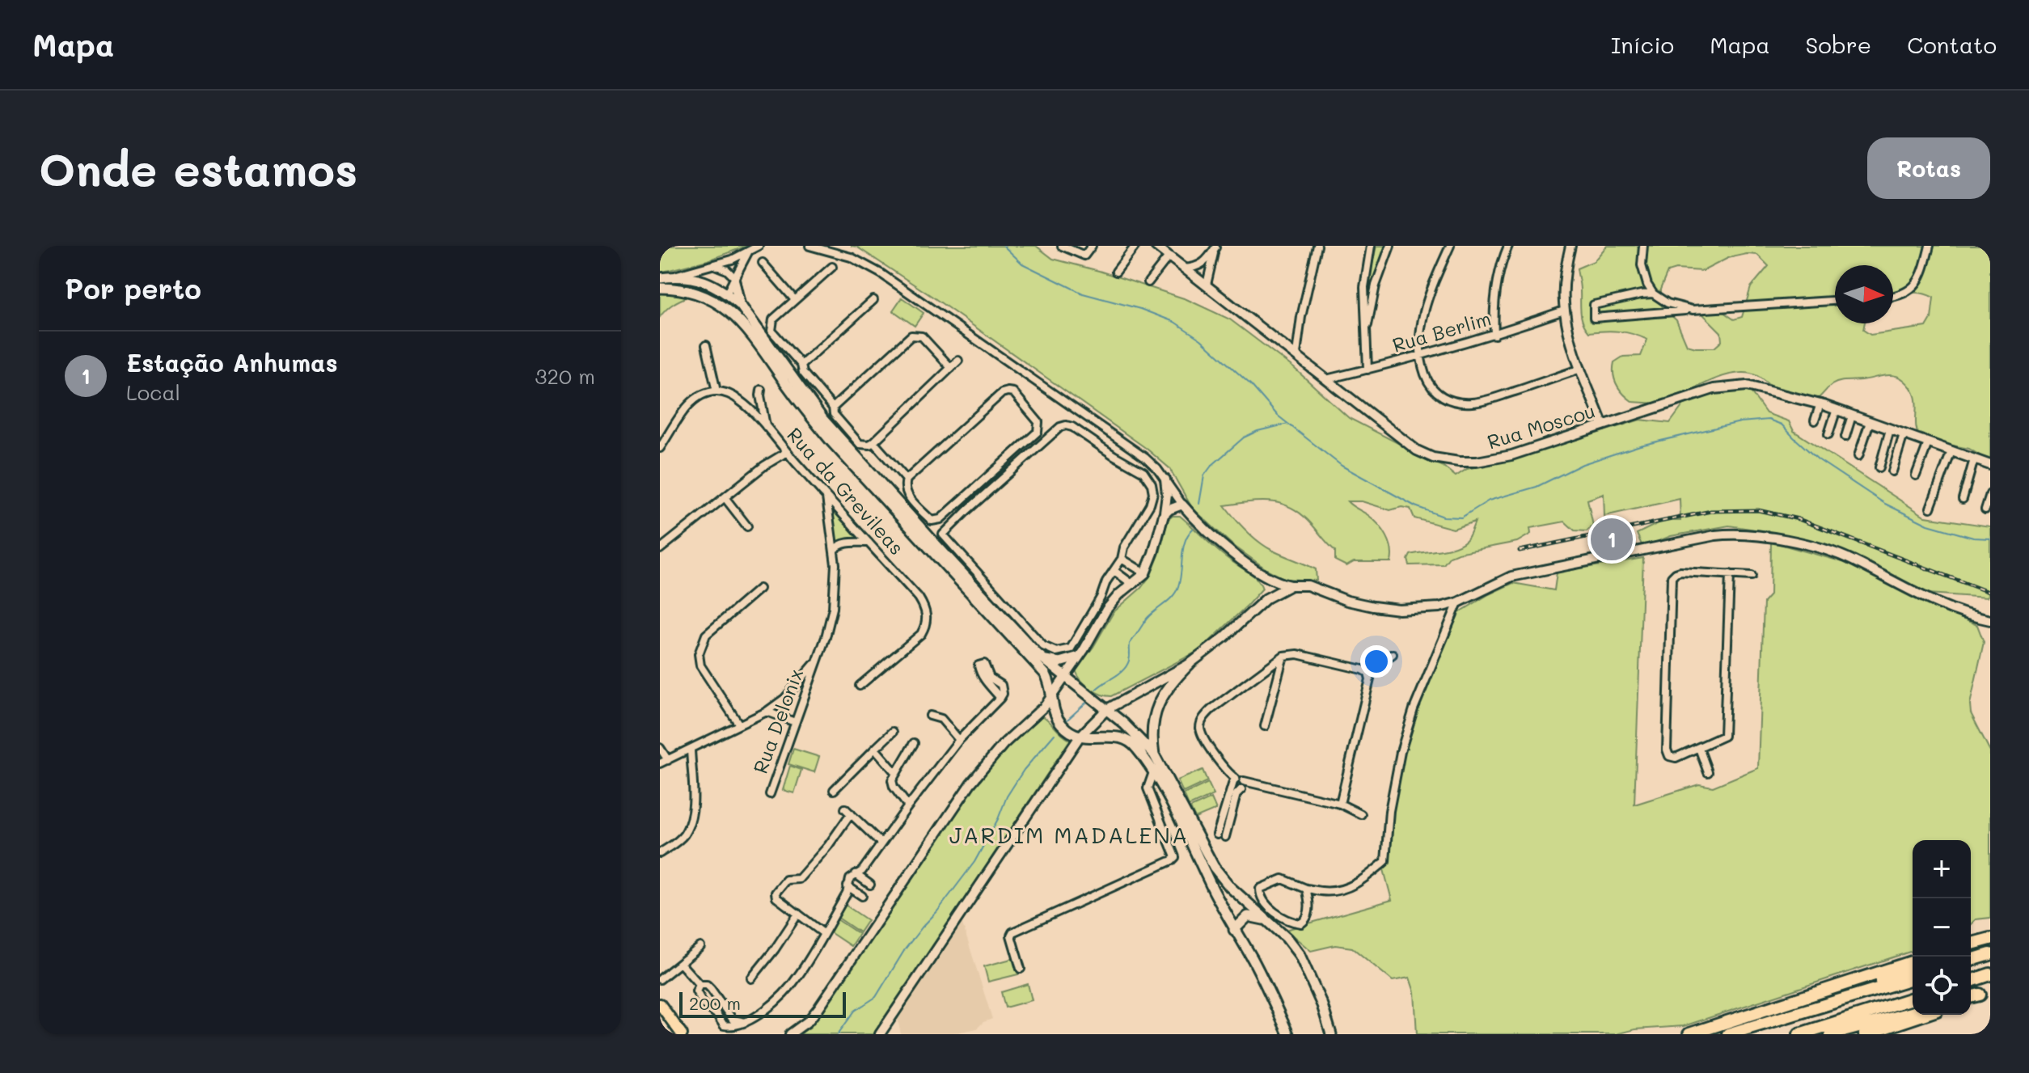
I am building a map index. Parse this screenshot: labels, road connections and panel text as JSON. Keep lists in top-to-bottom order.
{
  "streets": {
    "street": [
      "Rua Berlim",
      "Rua Moscou",
      "Rua da Grevileas",
      "Rua Delonix"
    ]
  },
  "crossings": [
    ["Rua Berlim", "Rua Moscou"],
    ["Rua da Grevileas", "Rua Delonix"]
  ],
  "districts": ["JARDIM MADALENA"],
  "scale_bar": "200 m",
  "north": "right",
  "page": {
    "header": "Mapa",
    "nav": [
      "Início",
      "Mapa",
      "Sobre",
      "Contato"
    ],
    "buttons": "Rotas",
    "title": "Onde estamos",
    "heading": "Por perto",
    "list": [
      {
        "mark": "1",
        "name": "Estação Anhumas",
        "note": "Local",
        "value": "320 m"
      }
    ],
    "pins": "1",
    "map_buttons": ["+", "−"],
    "scale": "200 m"
  }
}
